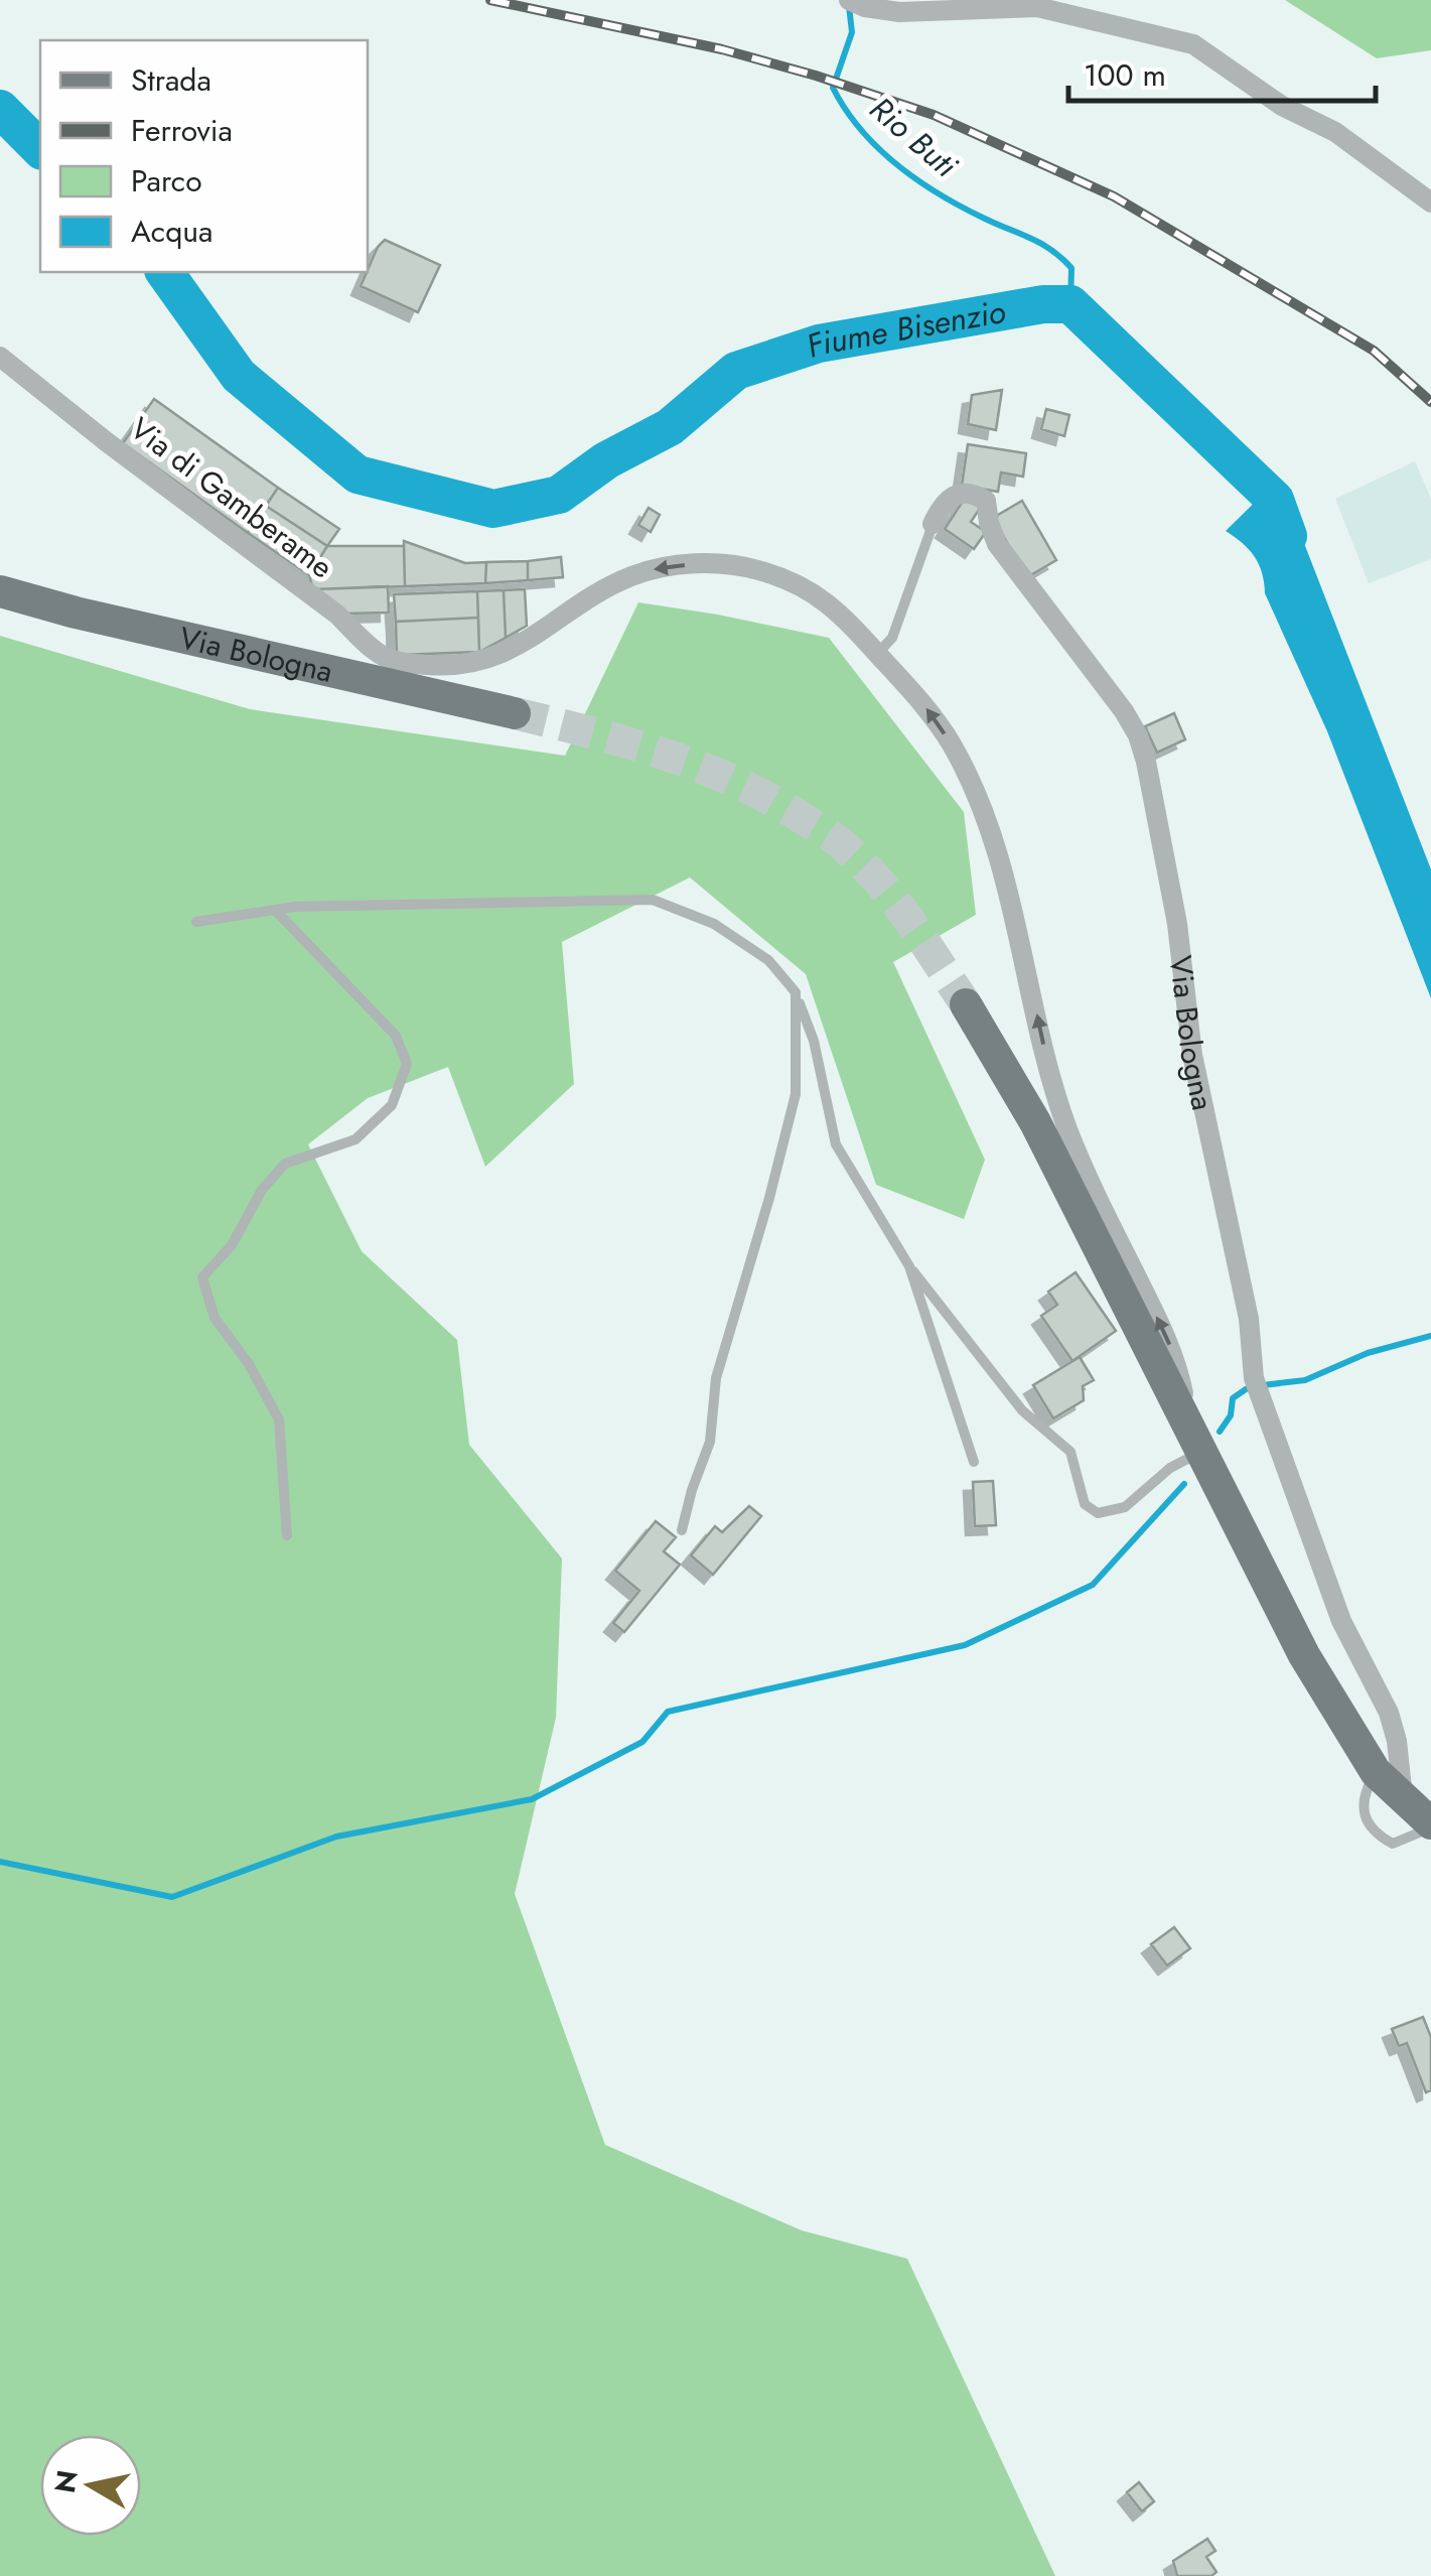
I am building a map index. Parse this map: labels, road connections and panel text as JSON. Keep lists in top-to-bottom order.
{
  "streets": {
    "main road": ["Via Bologna"],
    "street": ["Via di Gamberame"]
  },
  "crossings": [
    ["Via di Gamberame", "Via Bologna"]
  ],
  "one_way": ["Via di Gamberame"],
  "water": ["Rio Buti", "Fiume Bisenzio"],
  "legend": [
    "Strada",
    "Ferrovia",
    "Parco",
    "Acqua"
  ],
  "scale_bar": "100 m",
  "north": "left"
}
